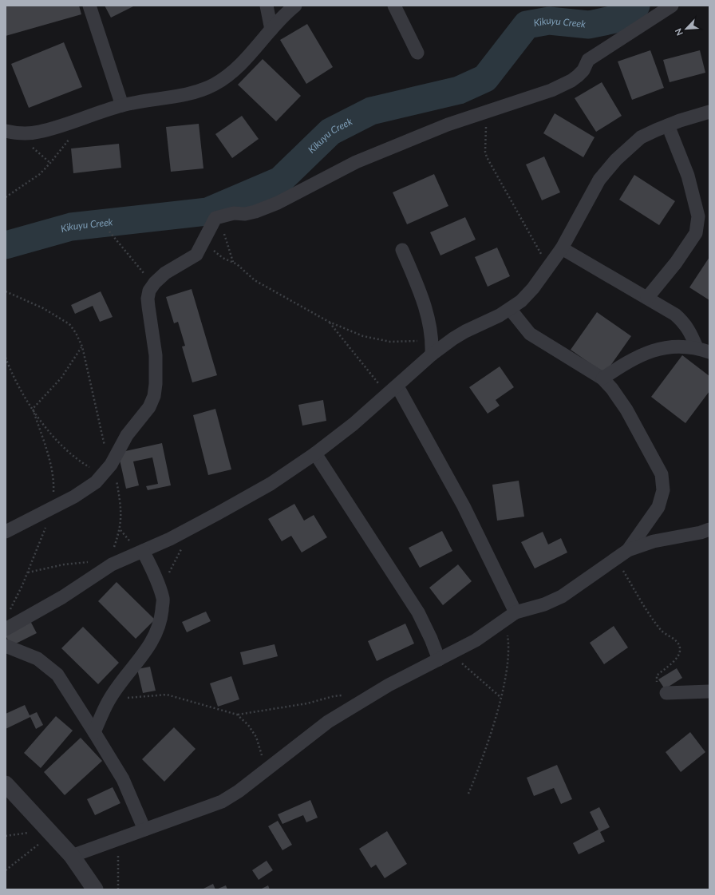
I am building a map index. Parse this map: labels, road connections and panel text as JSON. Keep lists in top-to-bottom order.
{
  "water": ["Kikuyu Creek"],
  "north": "bottom left"
}
